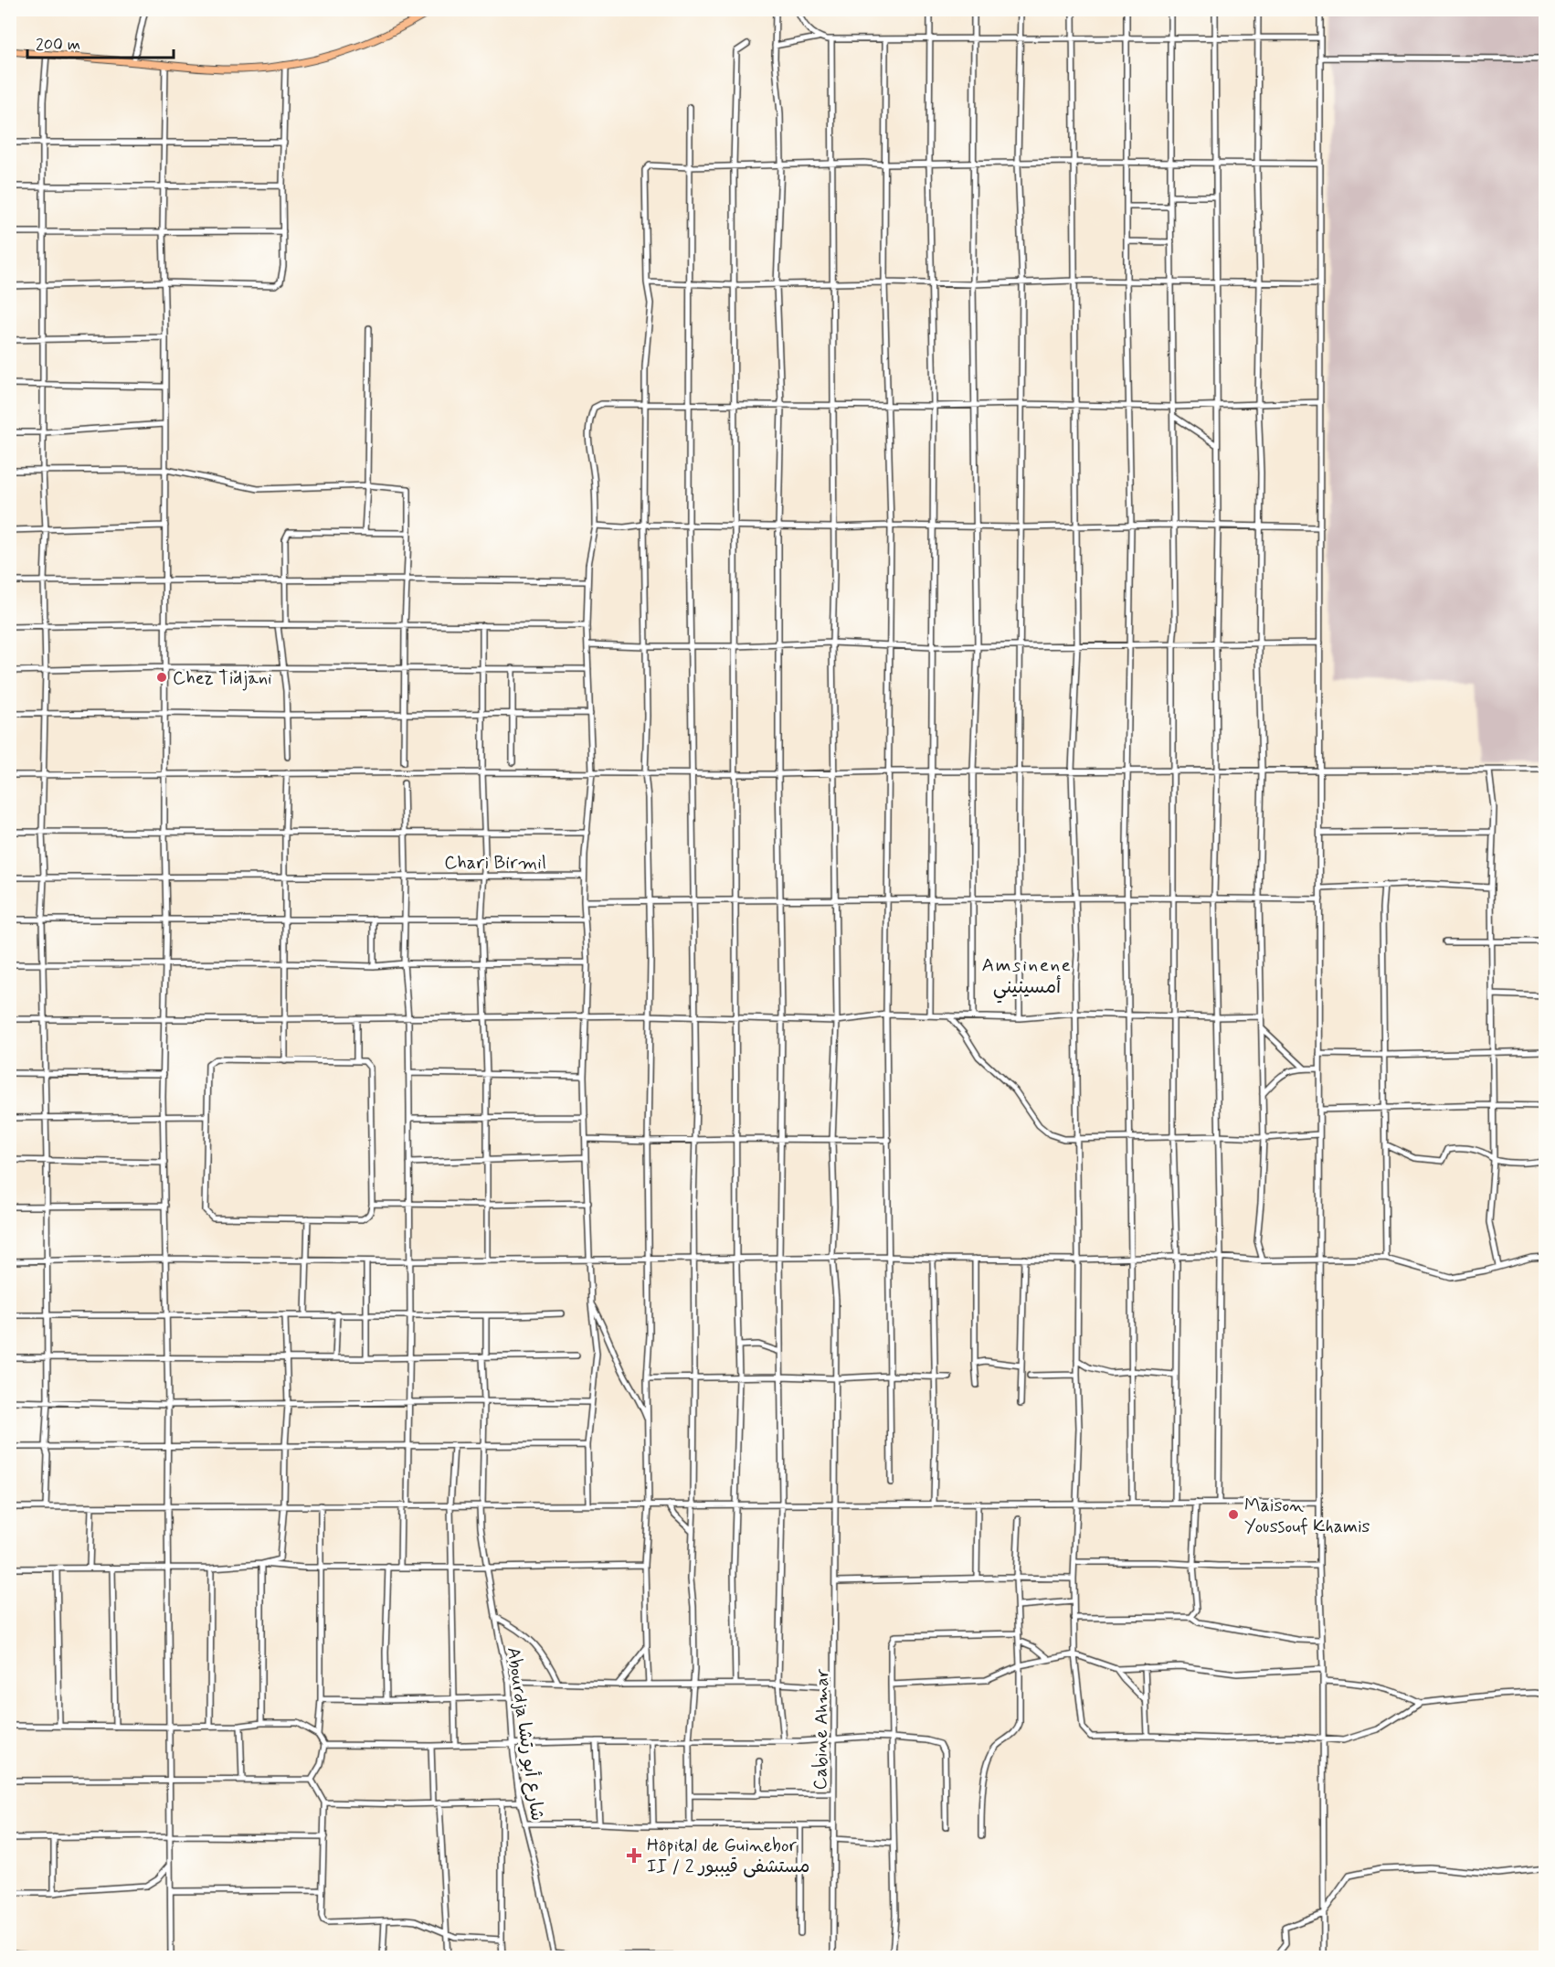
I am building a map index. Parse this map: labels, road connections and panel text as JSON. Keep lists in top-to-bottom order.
{
  "streets": {
    "street": ["Chari Birmil", "Cabine Ahmar", "Abourdja شارع أبو رتشا"]
  },
  "districts": ["Amsinene أمسينيني"],
  "places": {
    "other": ["Chez Tidjani", "Maison Youssouf Khamis"],
    "health": ["Hôpital de Guinebor II / مستشفى قيببور 2"]
  },
  "scale_bar": "200 m"
}
